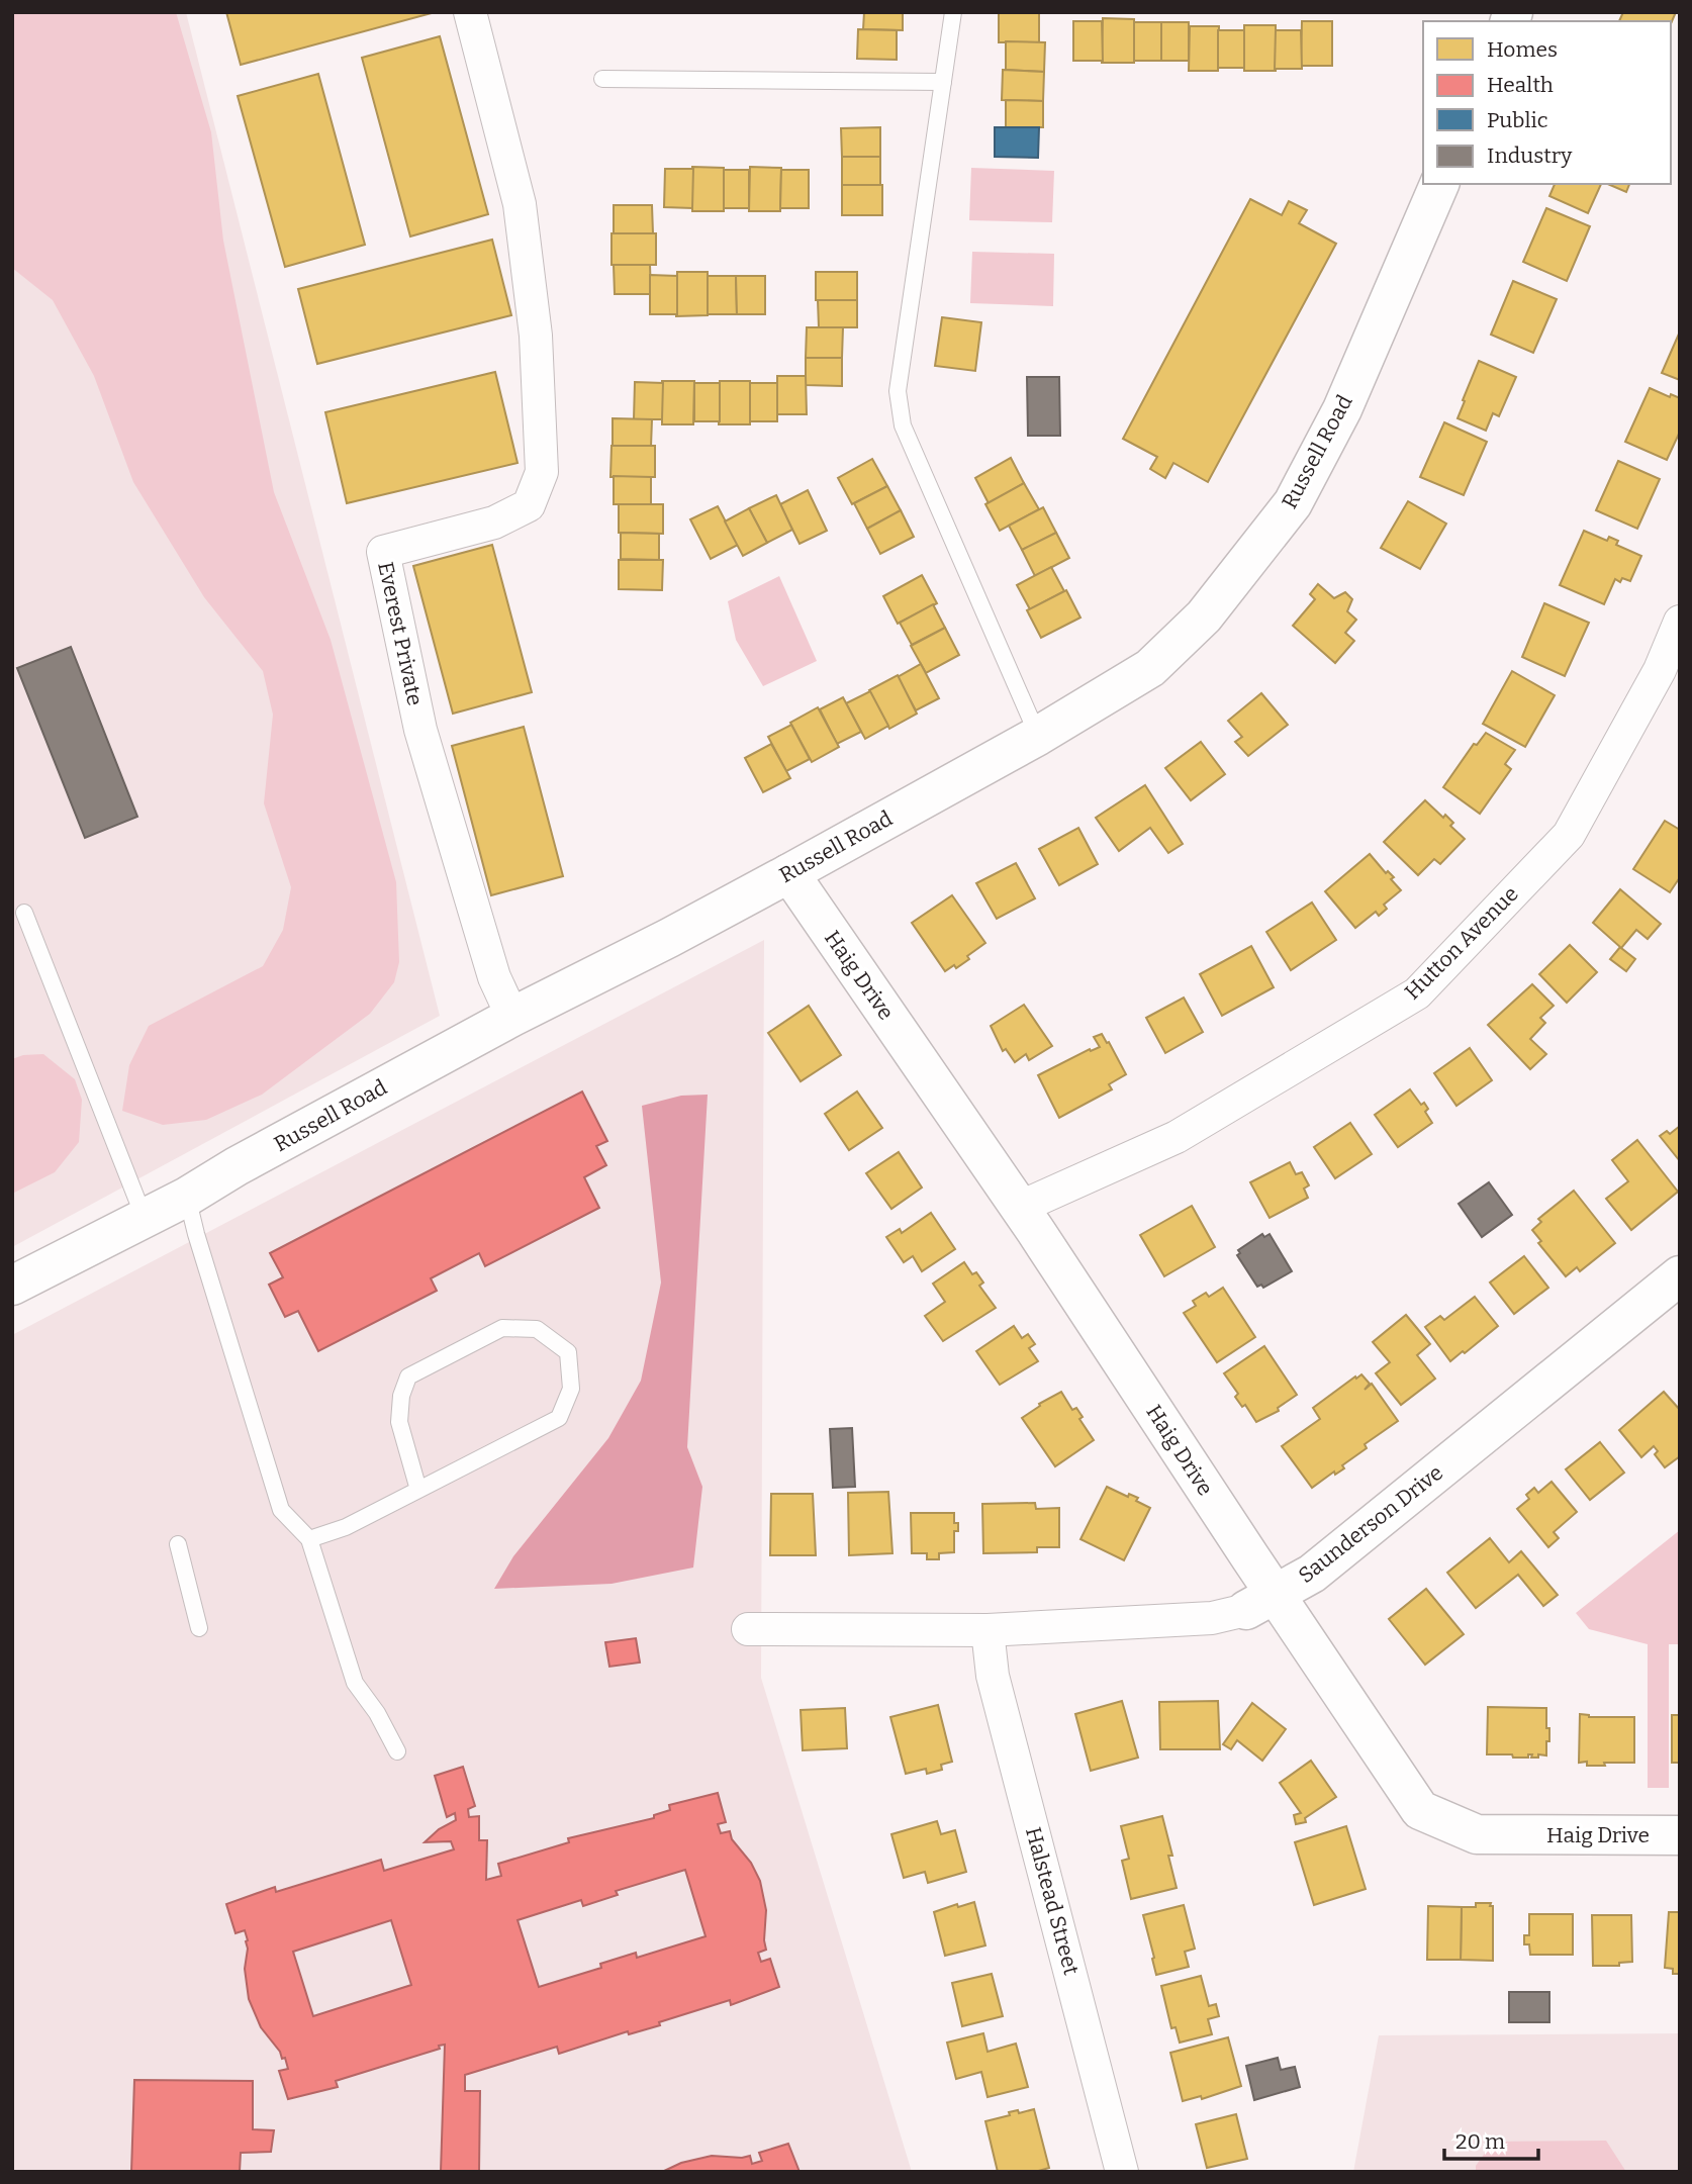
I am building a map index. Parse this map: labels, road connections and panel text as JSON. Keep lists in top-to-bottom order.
{
  "streets": {
    "street": [
      "Russell Road",
      "Everest Private",
      "Hutton Avenue",
      "Haig Drive",
      "Saunderson Drive",
      "Halstead Street"
    ]
  },
  "crossings": [
    ["Russell Road", "Everest Private"],
    ["Russell Road", "Haig Drive"],
    ["Hutton Avenue", "Haig Drive"],
    ["Haig Drive", "Saunderson Drive"],
    ["Saunderson Drive", "Halstead Street"]
  ],
  "legend": [
    "Homes",
    "Health",
    "Public",
    "Industry"
  ],
  "scale_bar": "20 m"
}
